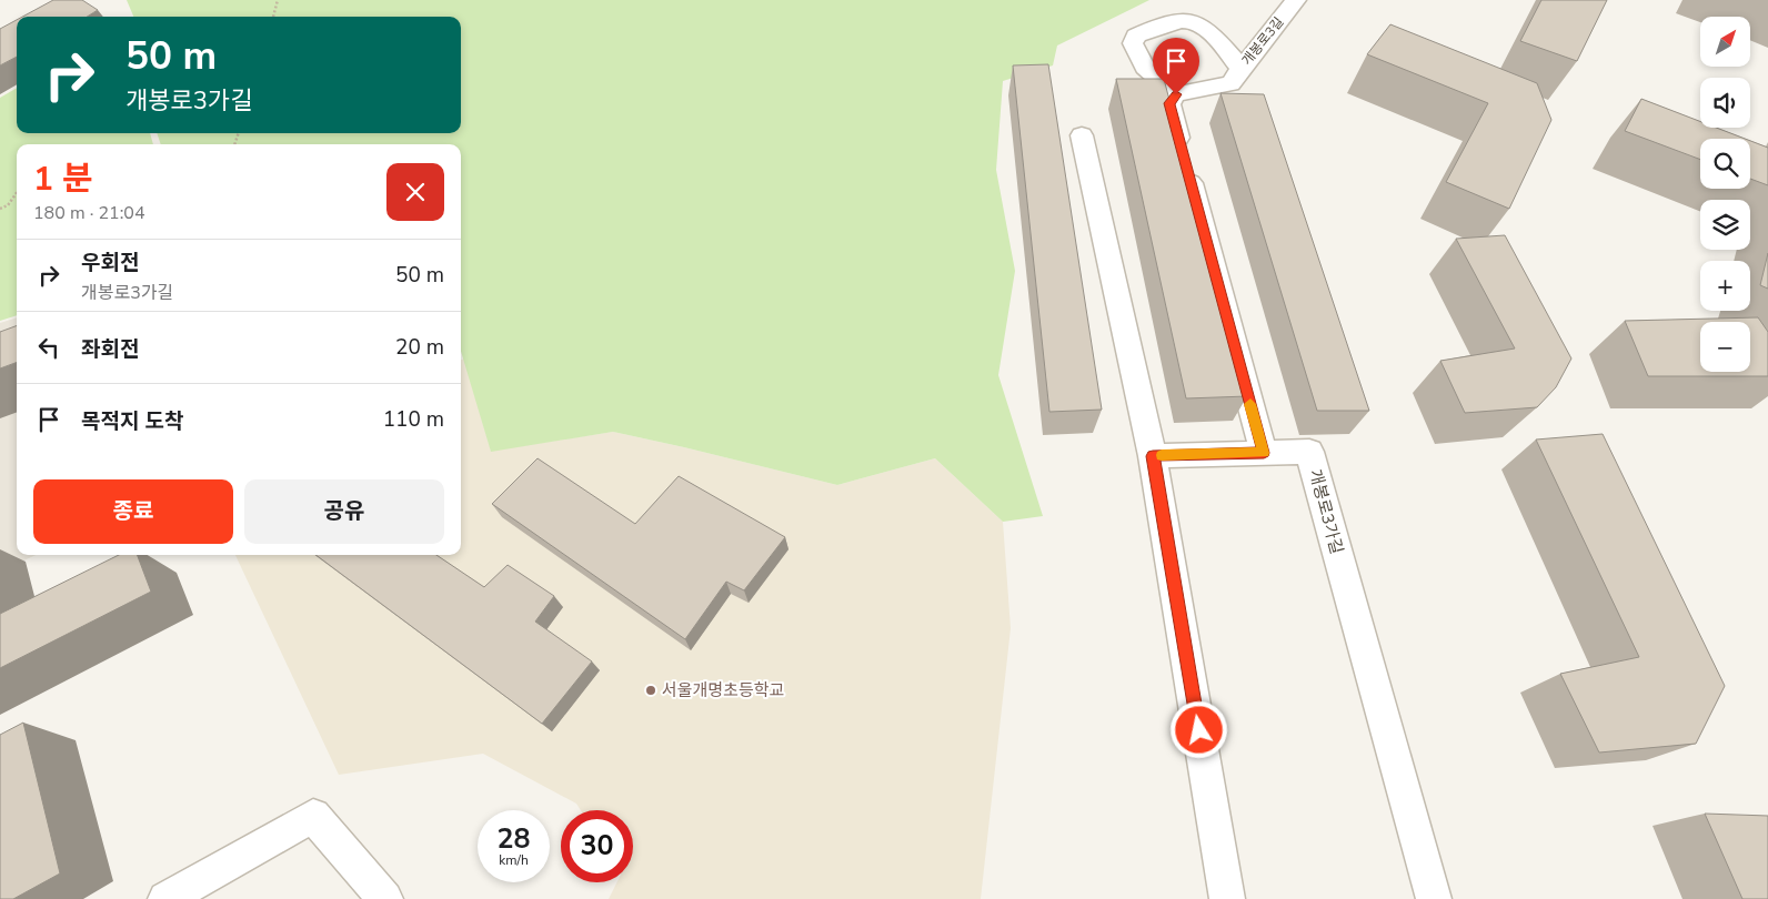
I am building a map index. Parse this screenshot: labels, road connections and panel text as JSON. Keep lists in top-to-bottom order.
{
  "streets": {
    "street": ["개봉로3길", "개봉로3가길"]
  },
  "places": ["서울개명초등학교"],
  "north": "top right",
  "page": {
    "map_buttons": ["+", "−"],
    "turn": ["50 m", "개봉로3가길"],
    "heading": ["1 분", "180 m · 21:04"],
    "list": [
      {
        "name": "우회전",
        "note": "개봉로3가길",
        "value": "50 m"
      },
      {
        "name": "좌회전",
        "value": "20 m"
      },
      {
        "name": "목적지 도착",
        "value": "110 m"
      }
    ],
    "buttons": ["종료", "공유"],
    "speed": "28 km/h",
    "limit": "30"
  }
}
